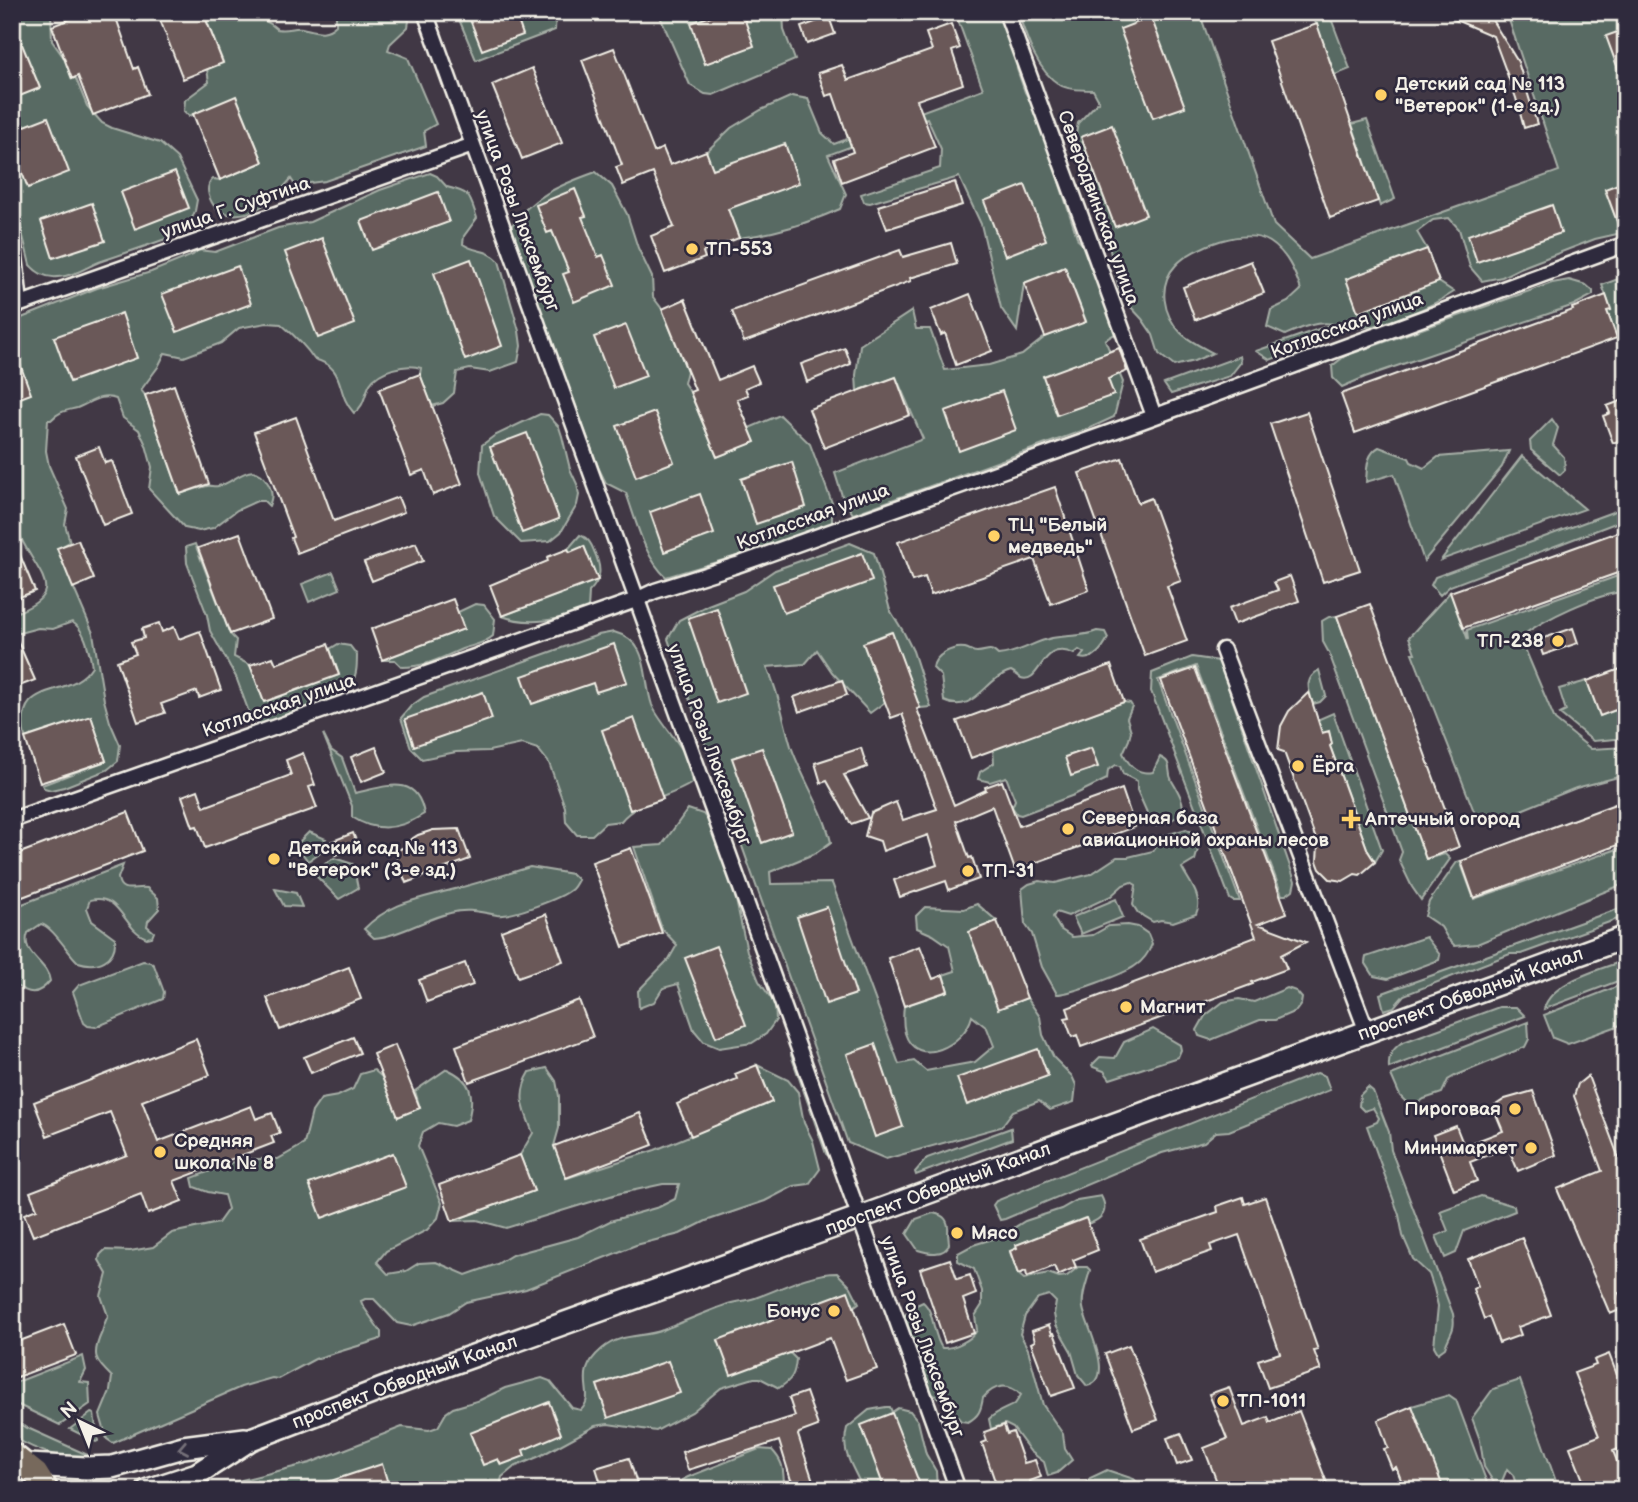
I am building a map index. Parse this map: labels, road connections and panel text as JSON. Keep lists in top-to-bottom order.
{
  "streets": {
    "main road": ["проспект Обводный Канал"],
    "street": [
      "улица Г. Суфтина",
      "Северодвинская улица",
      "улица Розы Люксембург",
      "Котласская улица"
    ]
  },
  "crossings": [
    ["улица Г. Суфтина", "улица Розы Люксембург"],
    ["Северодвинская улица", "Котласская улица"],
    ["улица Розы Люксембург", "Котласская улица"],
    ["улица Розы Люксембург", "проспект Обводный Канал"]
  ],
  "places": {
    "other": [
      "Детский сад № 113 \"Ветерок\" (1-е зд.)",
      "ТП-553",
      "ТЦ \"Белый медведь\"",
      "ТП-238",
      "Ёрга",
      "Северная база авиационной охраны лесов",
      "Детский сад № 113 \"Ветерок\" (3-е зд.)",
      "ТП-31",
      "Магнит",
      "Пироговая",
      "Минимаркет",
      "Средняя школа № 8",
      "Мясо",
      "Бонус",
      "ТП-1011"
    ],
    "health": ["Аптечный огород"]
  },
  "north": "top left"
}
